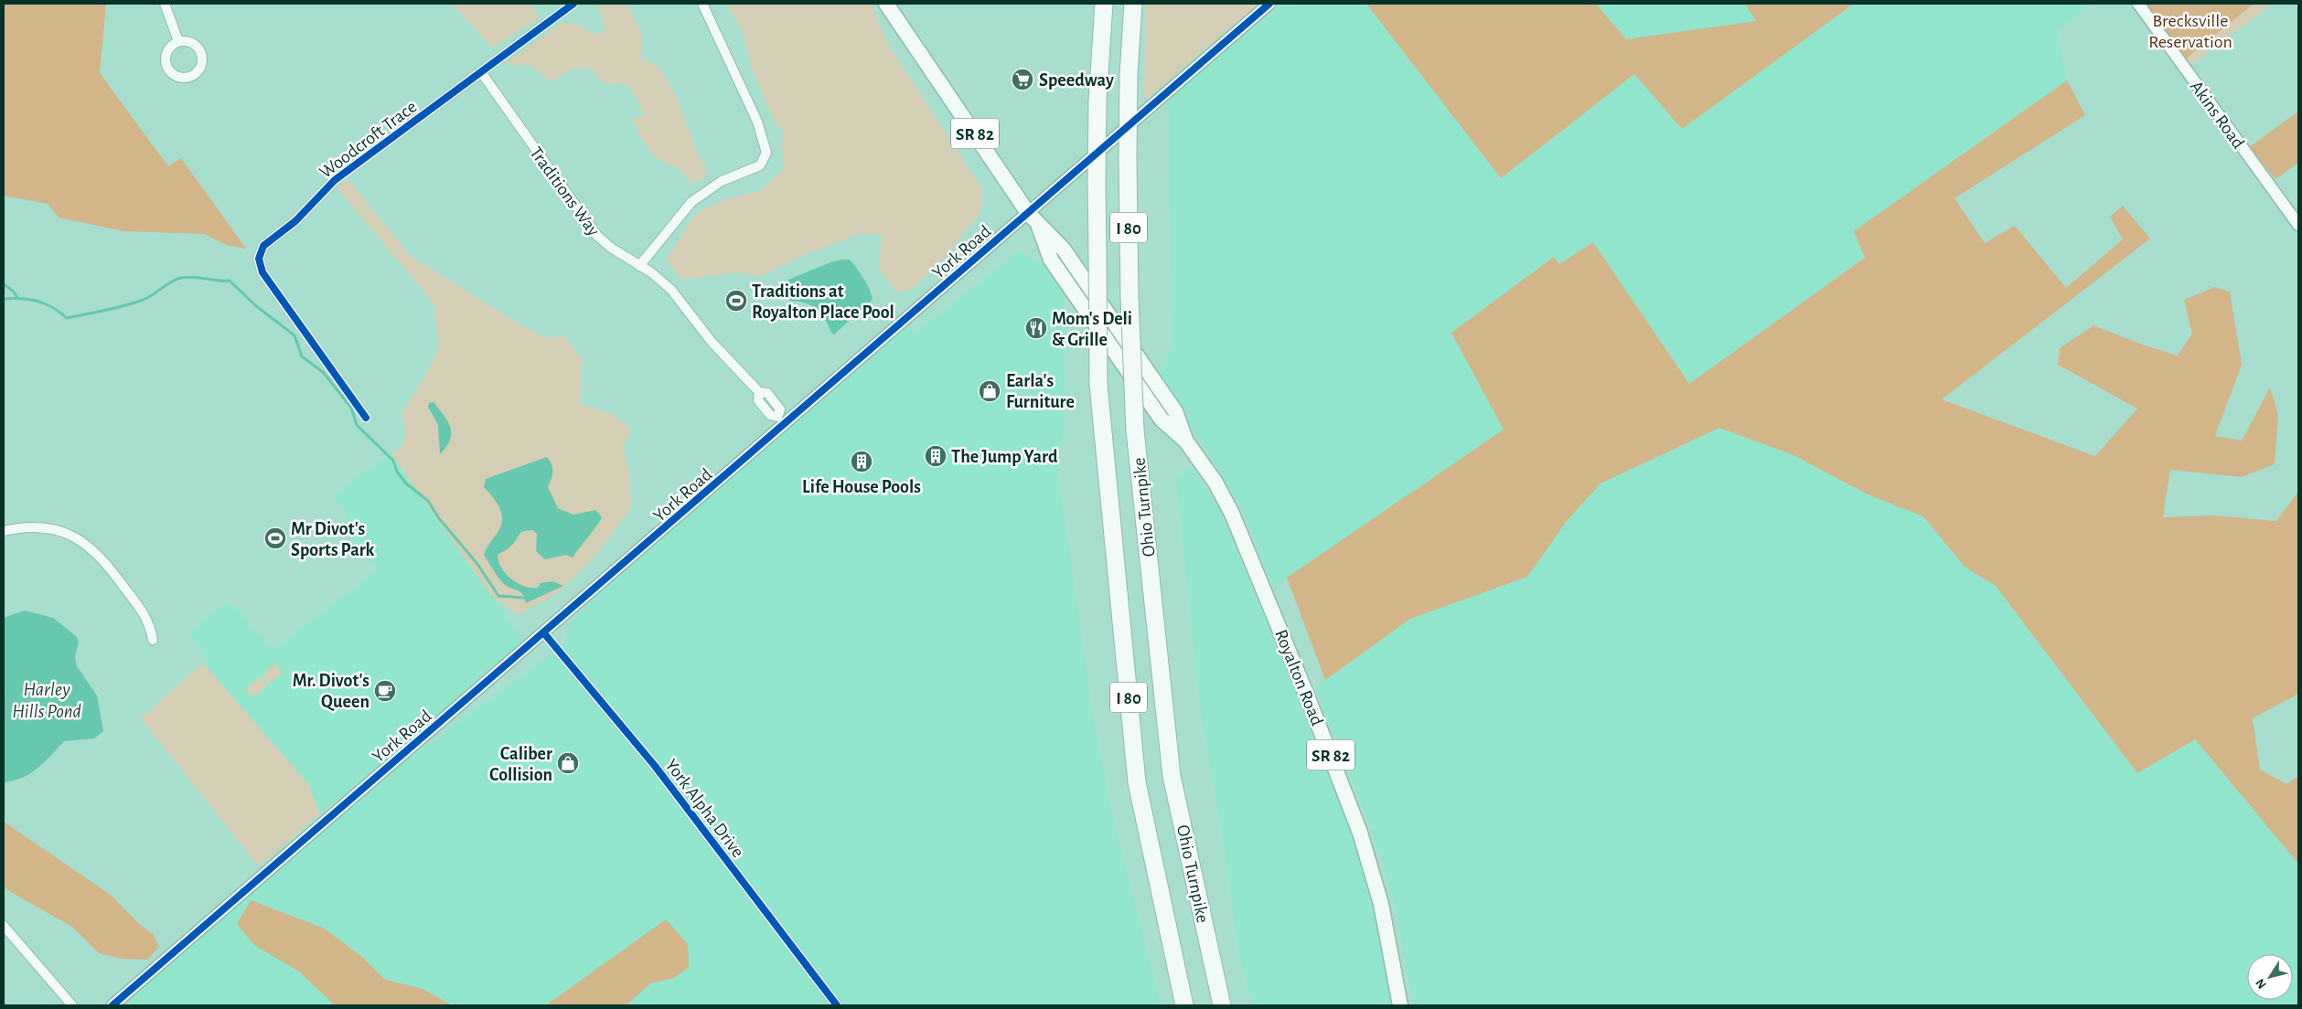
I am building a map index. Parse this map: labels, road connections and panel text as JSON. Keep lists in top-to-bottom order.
{
  "streets": {
    "highway": ["I 80", "Ohio Turnpike"],
    "main road": ["SR 82", "Royalton Road"],
    "street": [
      "Akins Road",
      "Woodcroft Trace",
      "Traditions Way",
      "York Road",
      "York Alpha Drive"
    ]
  },
  "crossings": [
    ["Woodcroft Trace", "Traditions Way"],
    ["Traditions Way", "York Road"],
    ["York Road", "Royalton Road"],
    ["York Road", "York Alpha Drive"]
  ],
  "water": ["Harley Hills Pond"],
  "parks": ["Brecksville Reservation"],
  "places": {
    "supermarket": ["Speedway"],
    "sports": ["Traditions at Royalton Place Pool", "Mr Divot's Sports Park"],
    "restaurant": ["Mom's Deli & Grille"],
    "shop": ["Earla's Furniture", "Caliber Collision"],
    "building": ["The Jump Yard", "Life House Pools"],
    "cafe": ["Mr. Divot's Queen"]
  },
  "north": "bottom left"
}
